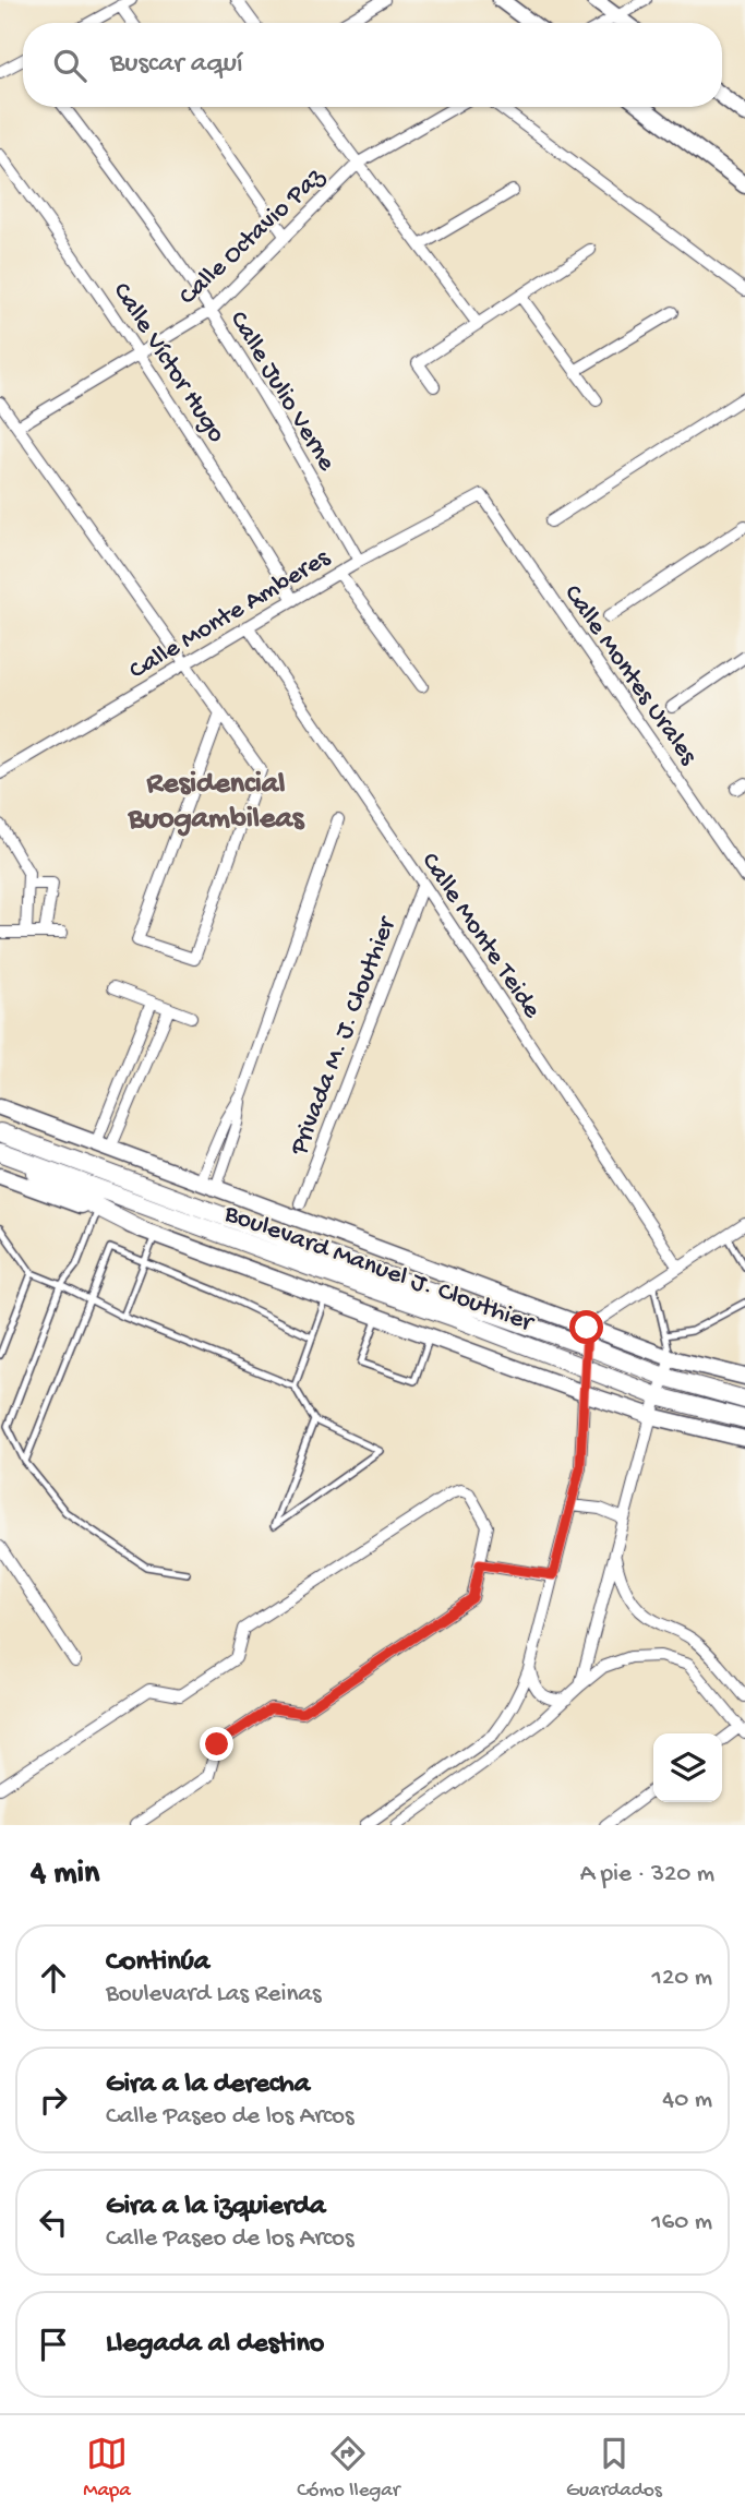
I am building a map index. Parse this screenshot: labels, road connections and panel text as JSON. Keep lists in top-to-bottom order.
{
  "streets": {
    "main road": ["Boulevard Manuel J. Clouthier"],
    "street": [
      "Calle Octavio Paz",
      "Calle Víctor Hugo",
      "Calle Julio Verne",
      "Calle Monte Amberes",
      "Calle Montes Urales",
      "Calle Monte Teide",
      "Privada M. J. Clouthier"
    ]
  },
  "crossings": [
    ["Calle Octavio Paz", "Calle Víctor Hugo"],
    ["Calle Octavio Paz", "Calle Julio Verne"],
    ["Calle Víctor Hugo", "Calle Monte Amberes"],
    ["Calle Julio Verne", "Calle Monte Amberes"],
    ["Calle Monte Amberes", "Calle Montes Urales"],
    ["Calle Monte Amberes", "Calle Monte Teide"],
    ["Calle Monte Teide", "Privada M. J. Clouthier"]
  ],
  "districts": ["Residencial Buogambileas"],
  "page": {
    "search": "Buscar aquí",
    "heading": ["4 min", "A pie · 320 m"],
    "list": [
      ["Continúa", "Boulevard Las Reinas", "120 m"],
      ["Gira a la derecha", "Calle Paseo de los Arcos", "40 m"],
      ["Gira a la izquierda", "Calle Paseo de los Arcos", "160 m"],
      "Llegada al destino"
    ],
    "nav": ["Mapa", "Cómo llegar", "Guardados"]
  }
}
